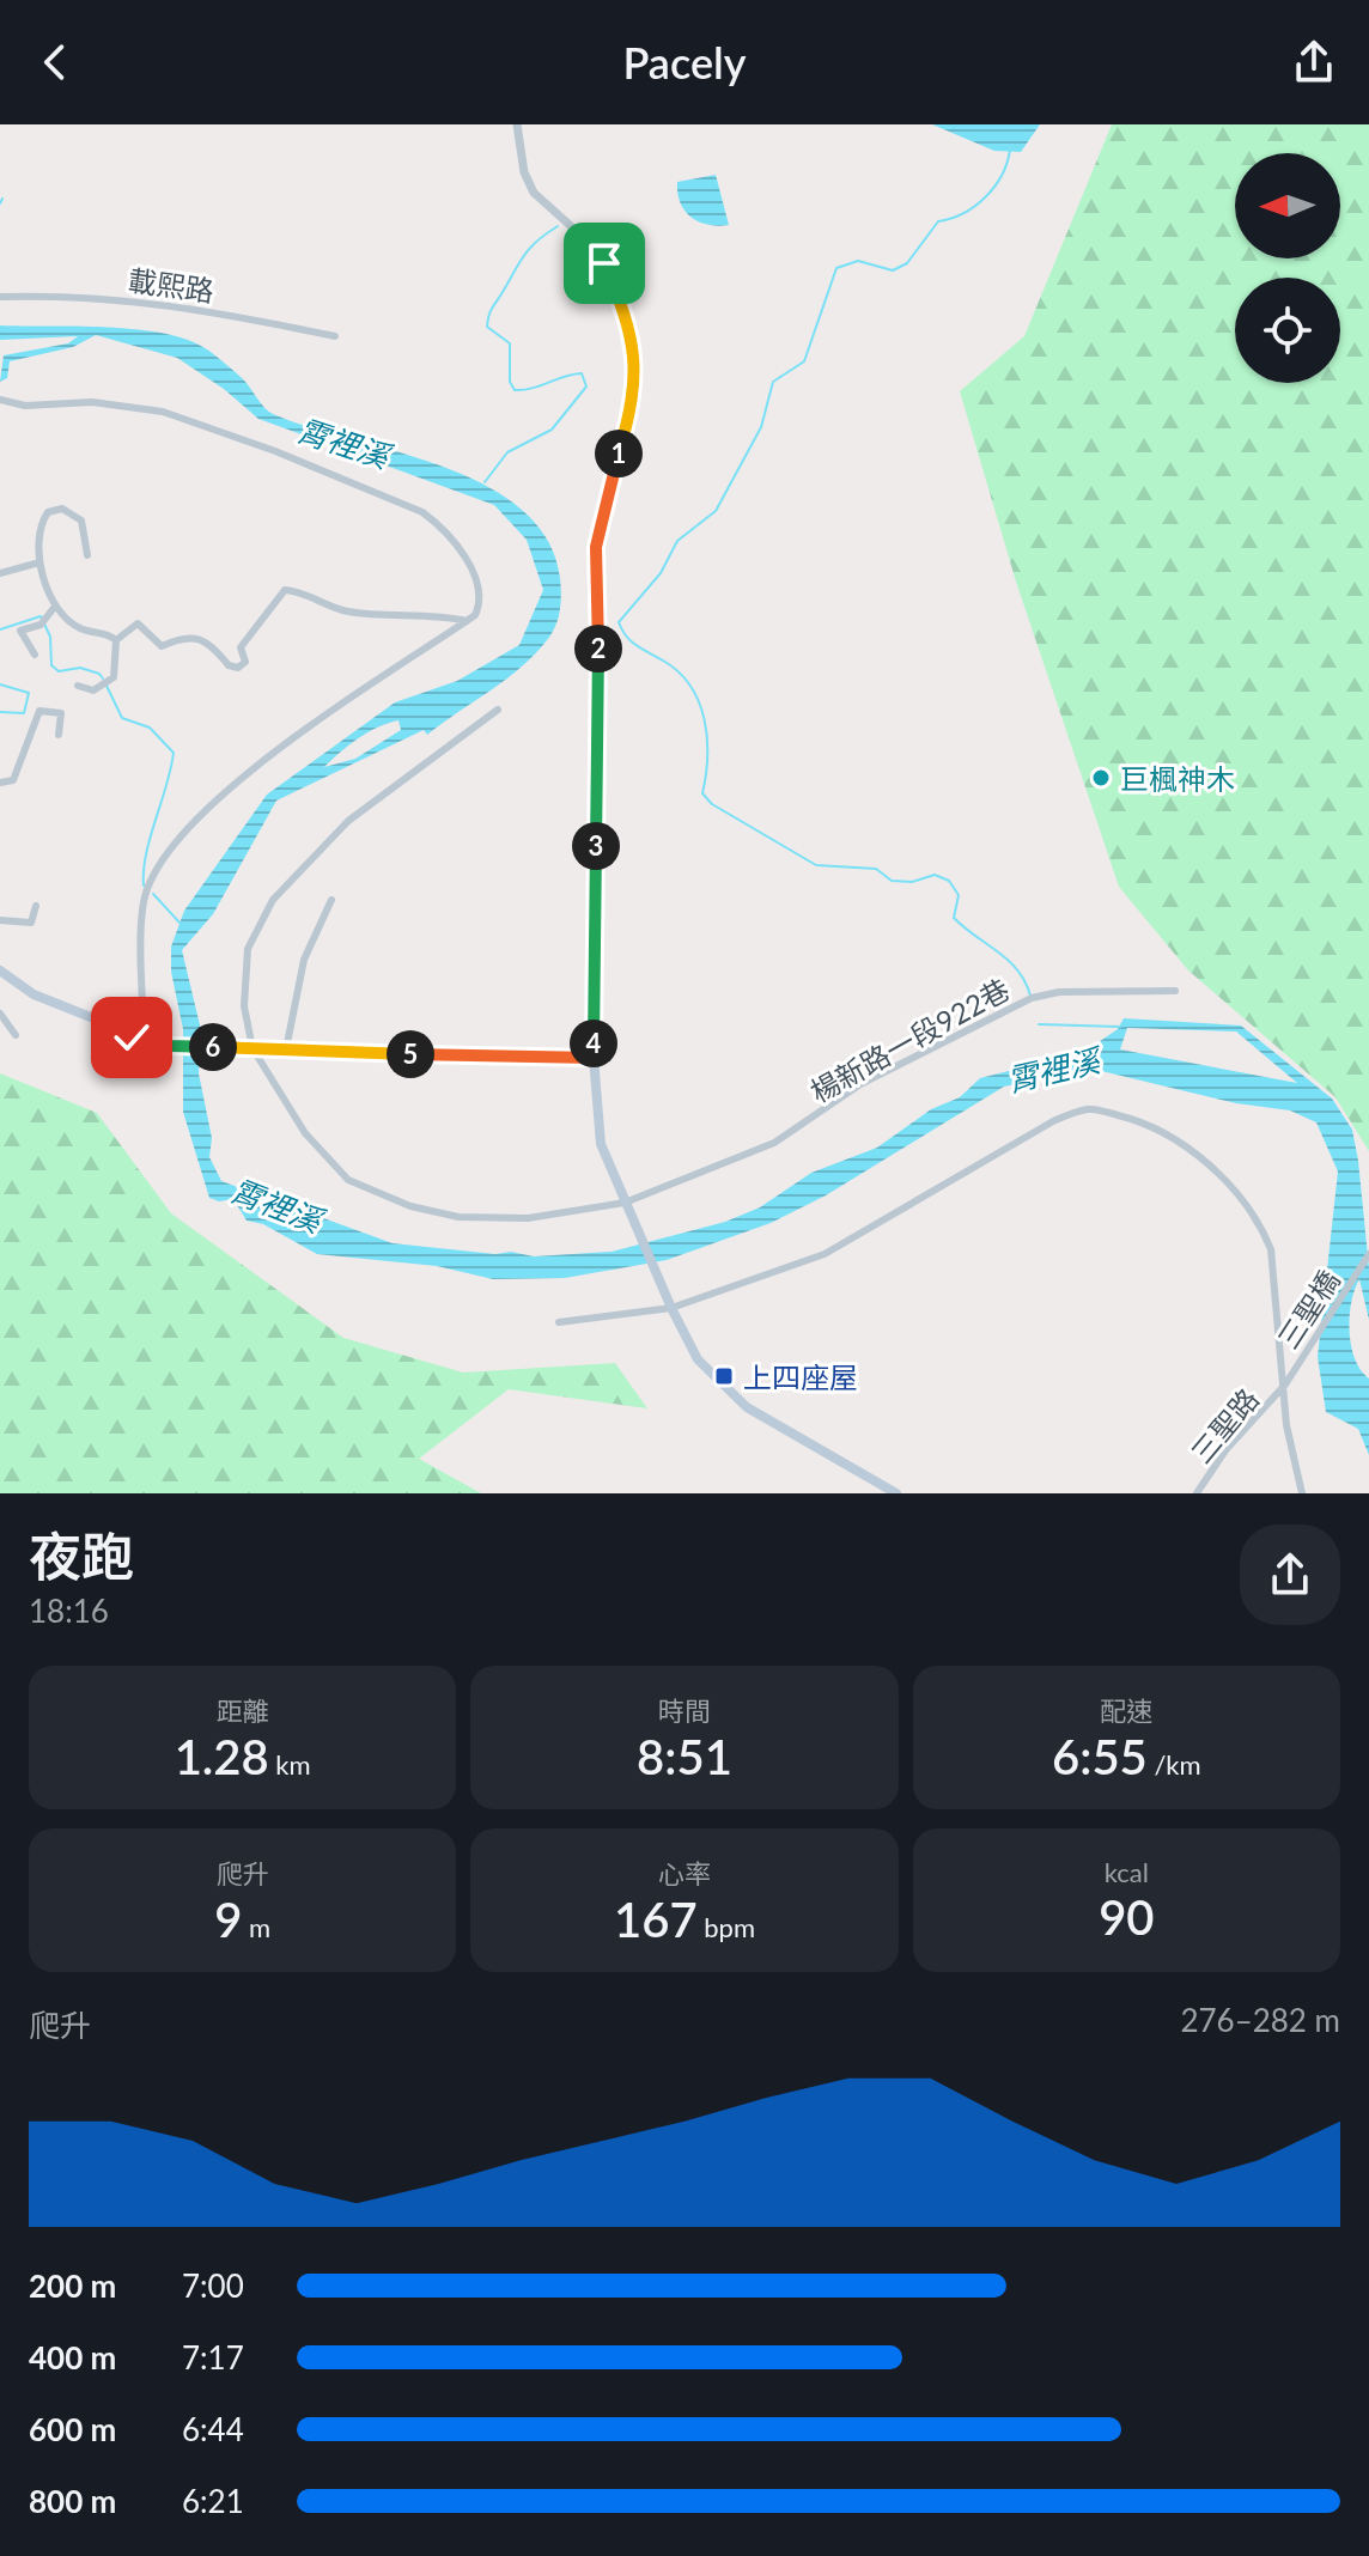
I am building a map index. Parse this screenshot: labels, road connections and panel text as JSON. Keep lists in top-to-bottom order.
{
  "streets": {
    "street": [
      "載熙路",
      "楊新路一段922巷",
      "三聖橋",
      "三聖路"
    ]
  },
  "crossings": [
    ["三聖橋", "三聖路"]
  ],
  "water": ["霄裡溪"],
  "places": {
    "other": ["巨楓神木"],
    "transit": ["上四座屋"]
  },
  "north": "left",
  "page": {
    "header": "Pacely",
    "pins": [
      "1",
      "2",
      "3",
      "4",
      "6",
      "5"
    ],
    "heading": ["夜跑", "18:16"],
    "stats": [
      ["距離", "1.28 km"],
      ["時間", "8:51"],
      ["配速", "6:55 /km"],
      ["爬升", "9 m"],
      ["心率", "167 bpm"],
      ["kcal", "90"]
    ],
    "chart": ["爬升", "276–282 m"],
    "list": [
      {
        "name": "200 m",
        "note": "7:00"
      },
      {
        "name": "400 m",
        "note": "7:17"
      },
      {
        "name": "600 m",
        "note": "6:44"
      },
      {
        "name": "800 m",
        "note": "6:21"
      }
    ]
  }
}
